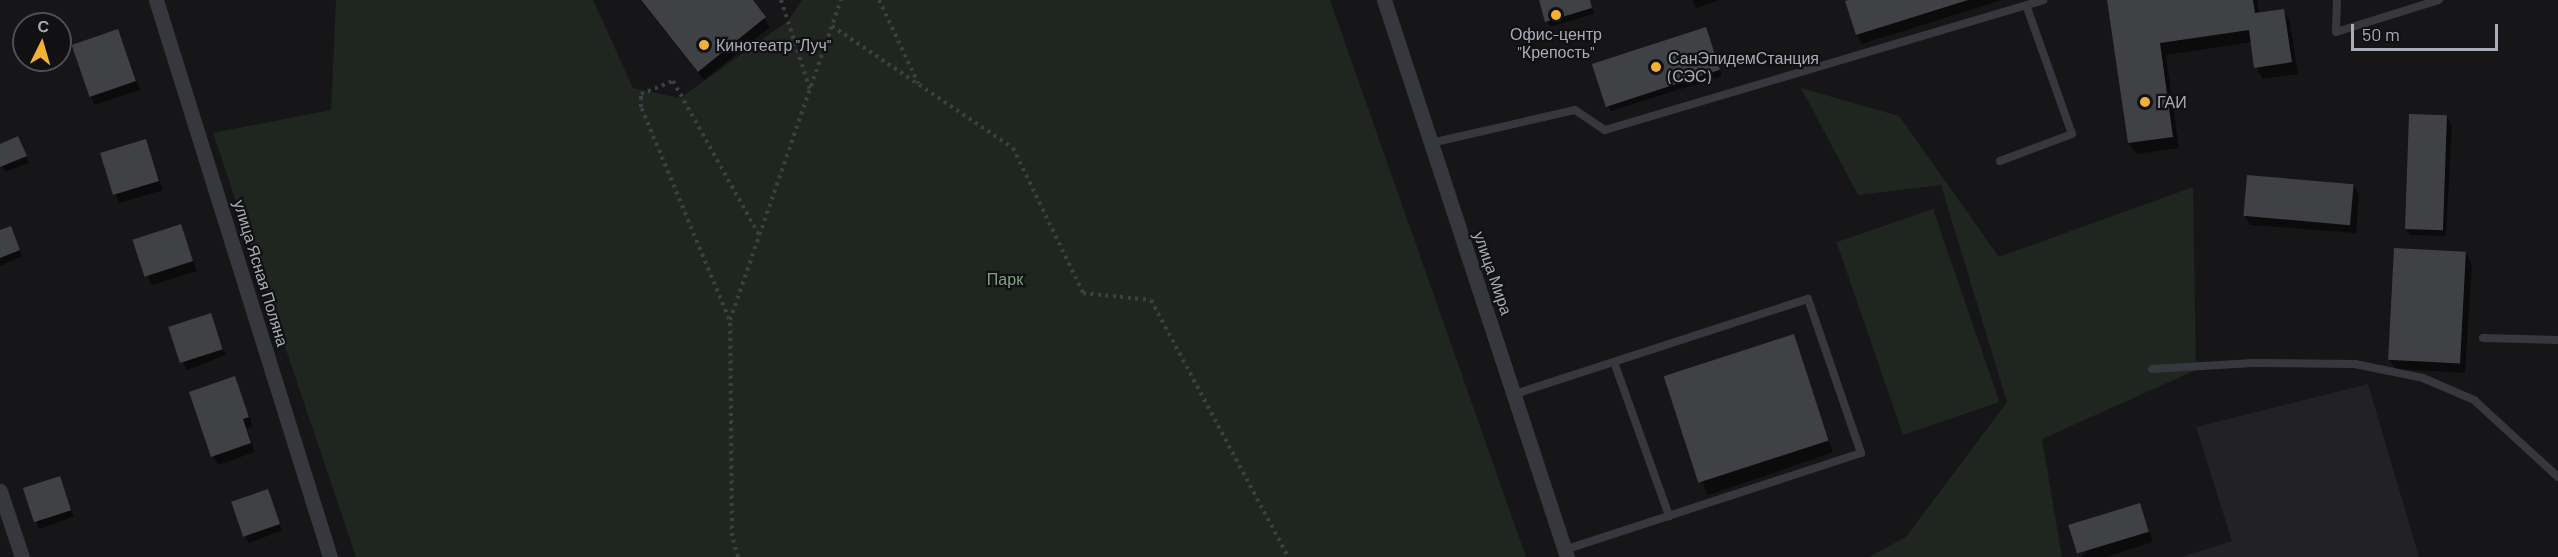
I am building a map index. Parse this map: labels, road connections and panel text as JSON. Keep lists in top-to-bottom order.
{
  "streets": {
    "street": ["улица Ясная Поляна", "улица Мира"]
  },
  "parks": ["Парк"],
  "places": [
    "Офис-центр \"Крепость\"",
    "Кинотеатр \"Луч\"",
    "СанЭпидемСтанция (СЭС)",
    "ГАИ"
  ],
  "scale_bar": "50 m",
  "north": "top"
}
